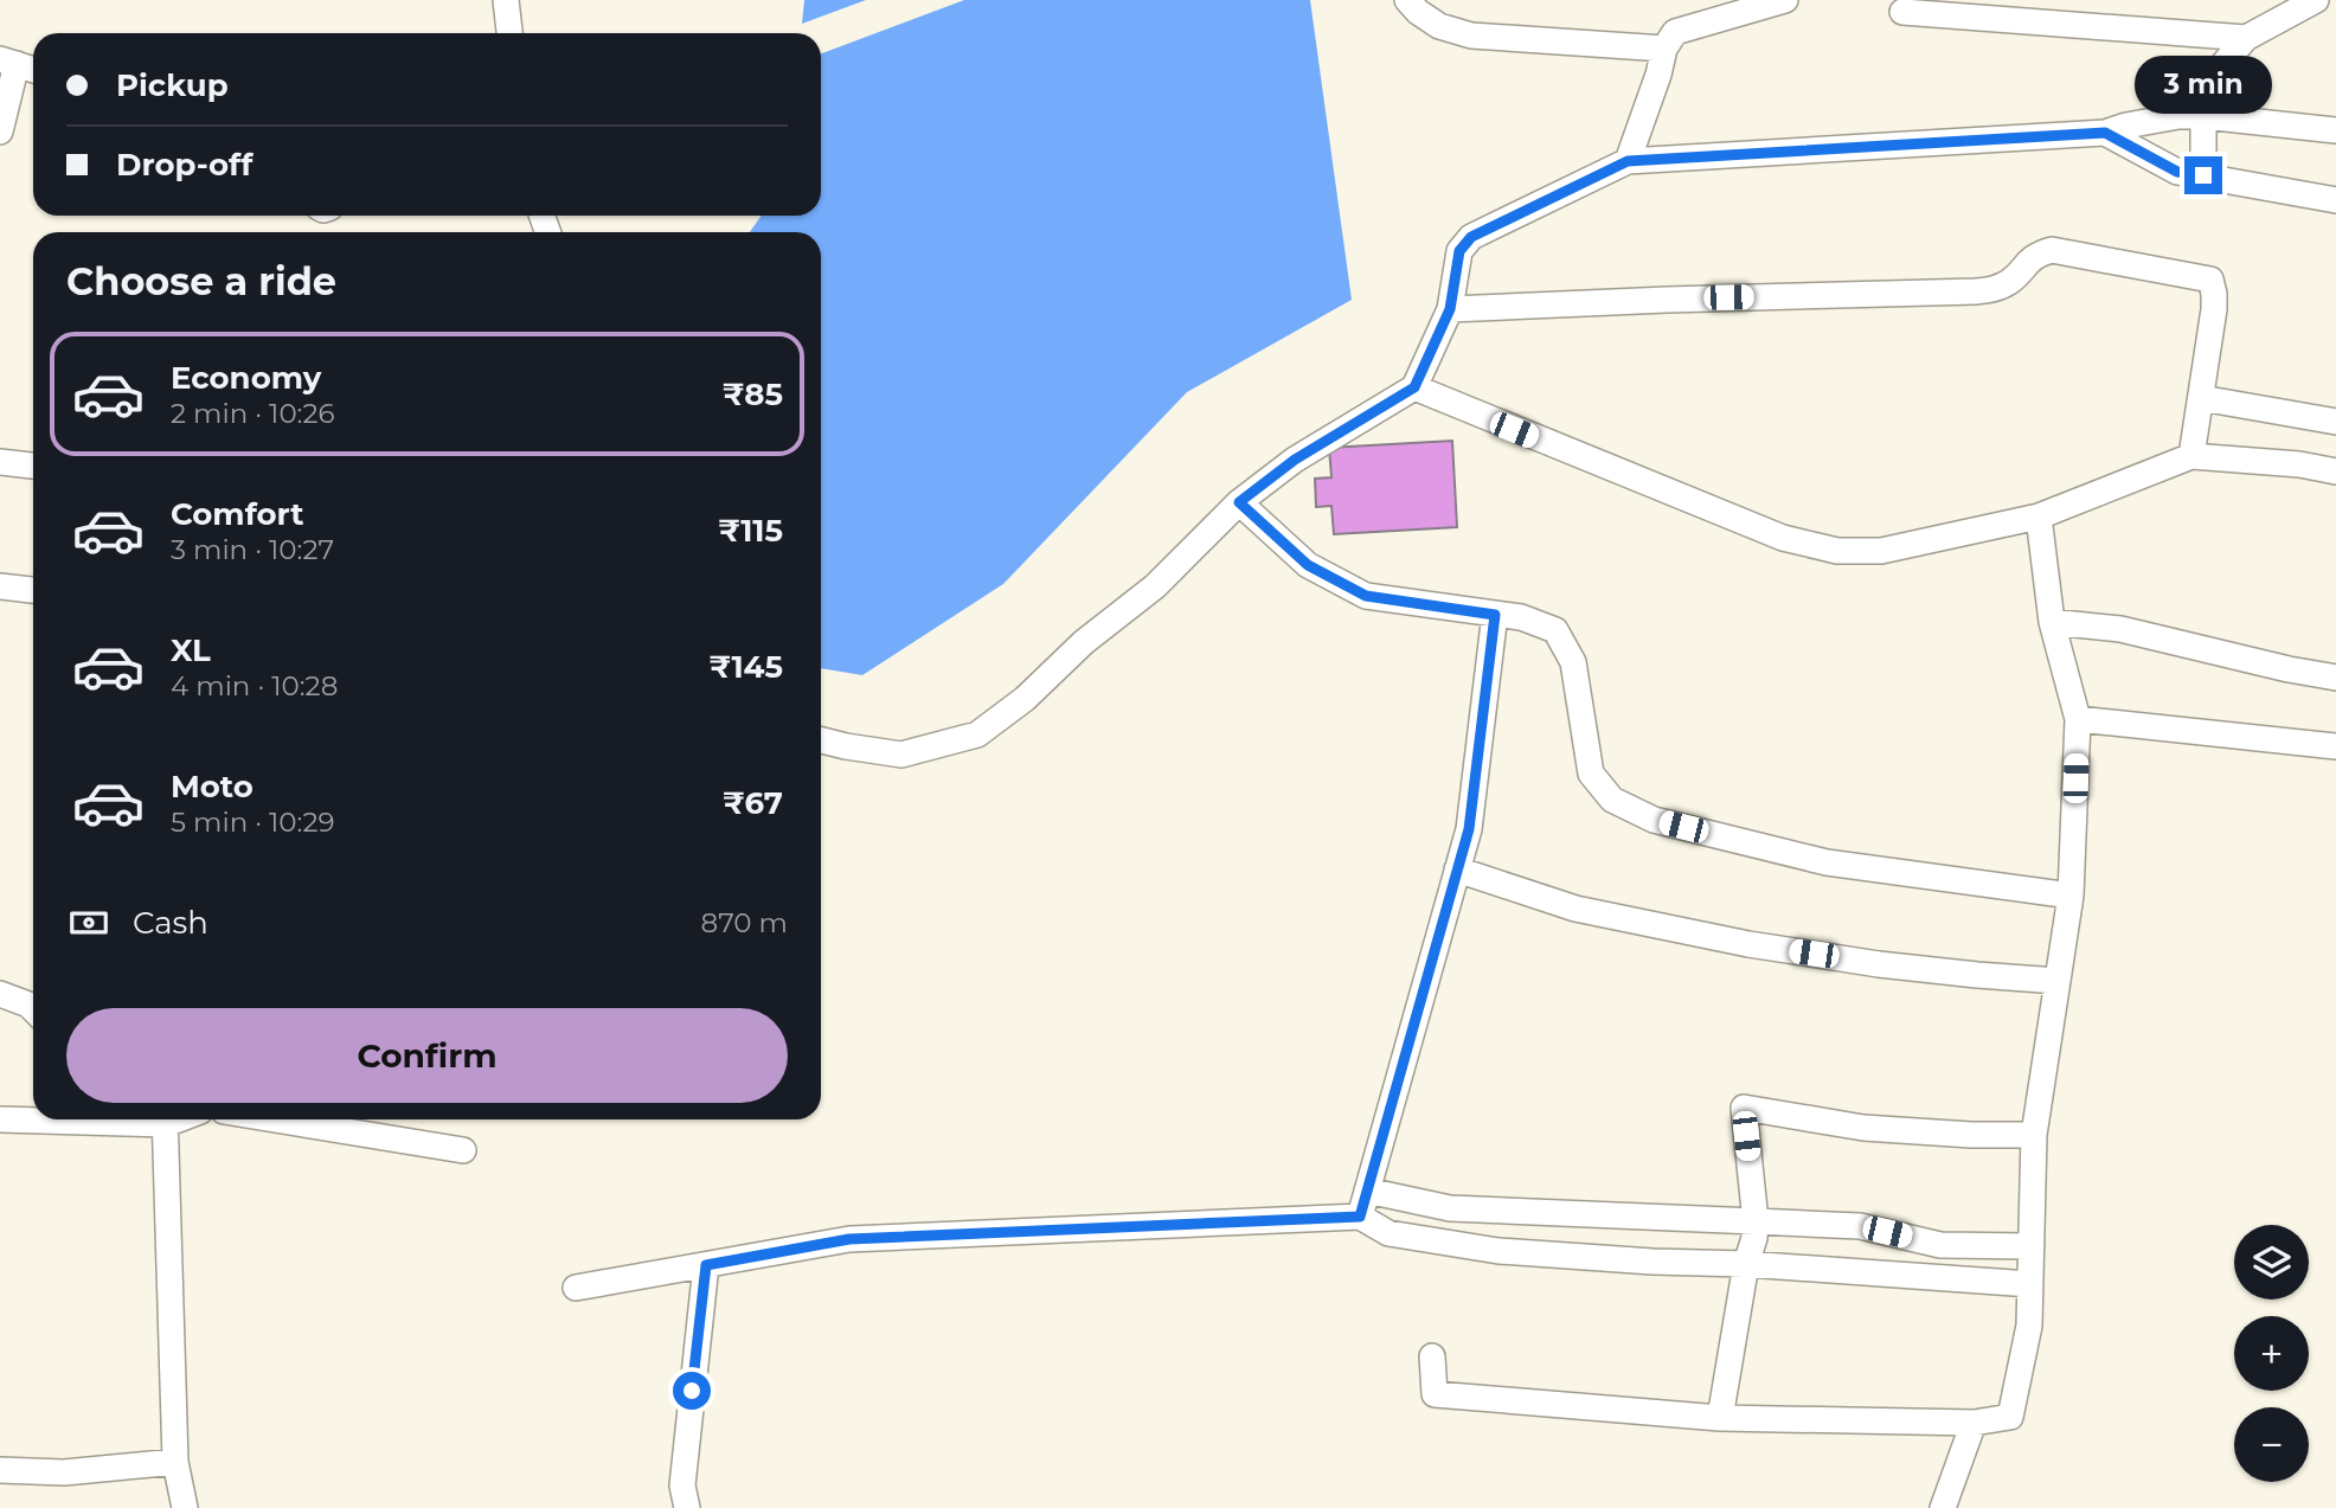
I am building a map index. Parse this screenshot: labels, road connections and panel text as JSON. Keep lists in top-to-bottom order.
{
  "page": {
    "banner": ["Pickup", "Drop-off"],
    "bubble": "3 min",
    "heading": "Choose a ride",
    "list": [
      {
        "name": "Economy",
        "note": "2 min · 10:26",
        "value": "₹85"
      },
      {
        "name": "Comfort",
        "note": "3 min · 10:27",
        "value": "₹115"
      },
      {
        "name": "XL",
        "note": "4 min · 10:28",
        "value": "₹145"
      },
      {
        "name": "Moto",
        "note": "5 min · 10:29",
        "value": "₹67"
      }
    ],
    "pay": ["Cash", "870 m"],
    "buttons": "Confirm",
    "map_buttons": ["+", "−"]
  }
}
